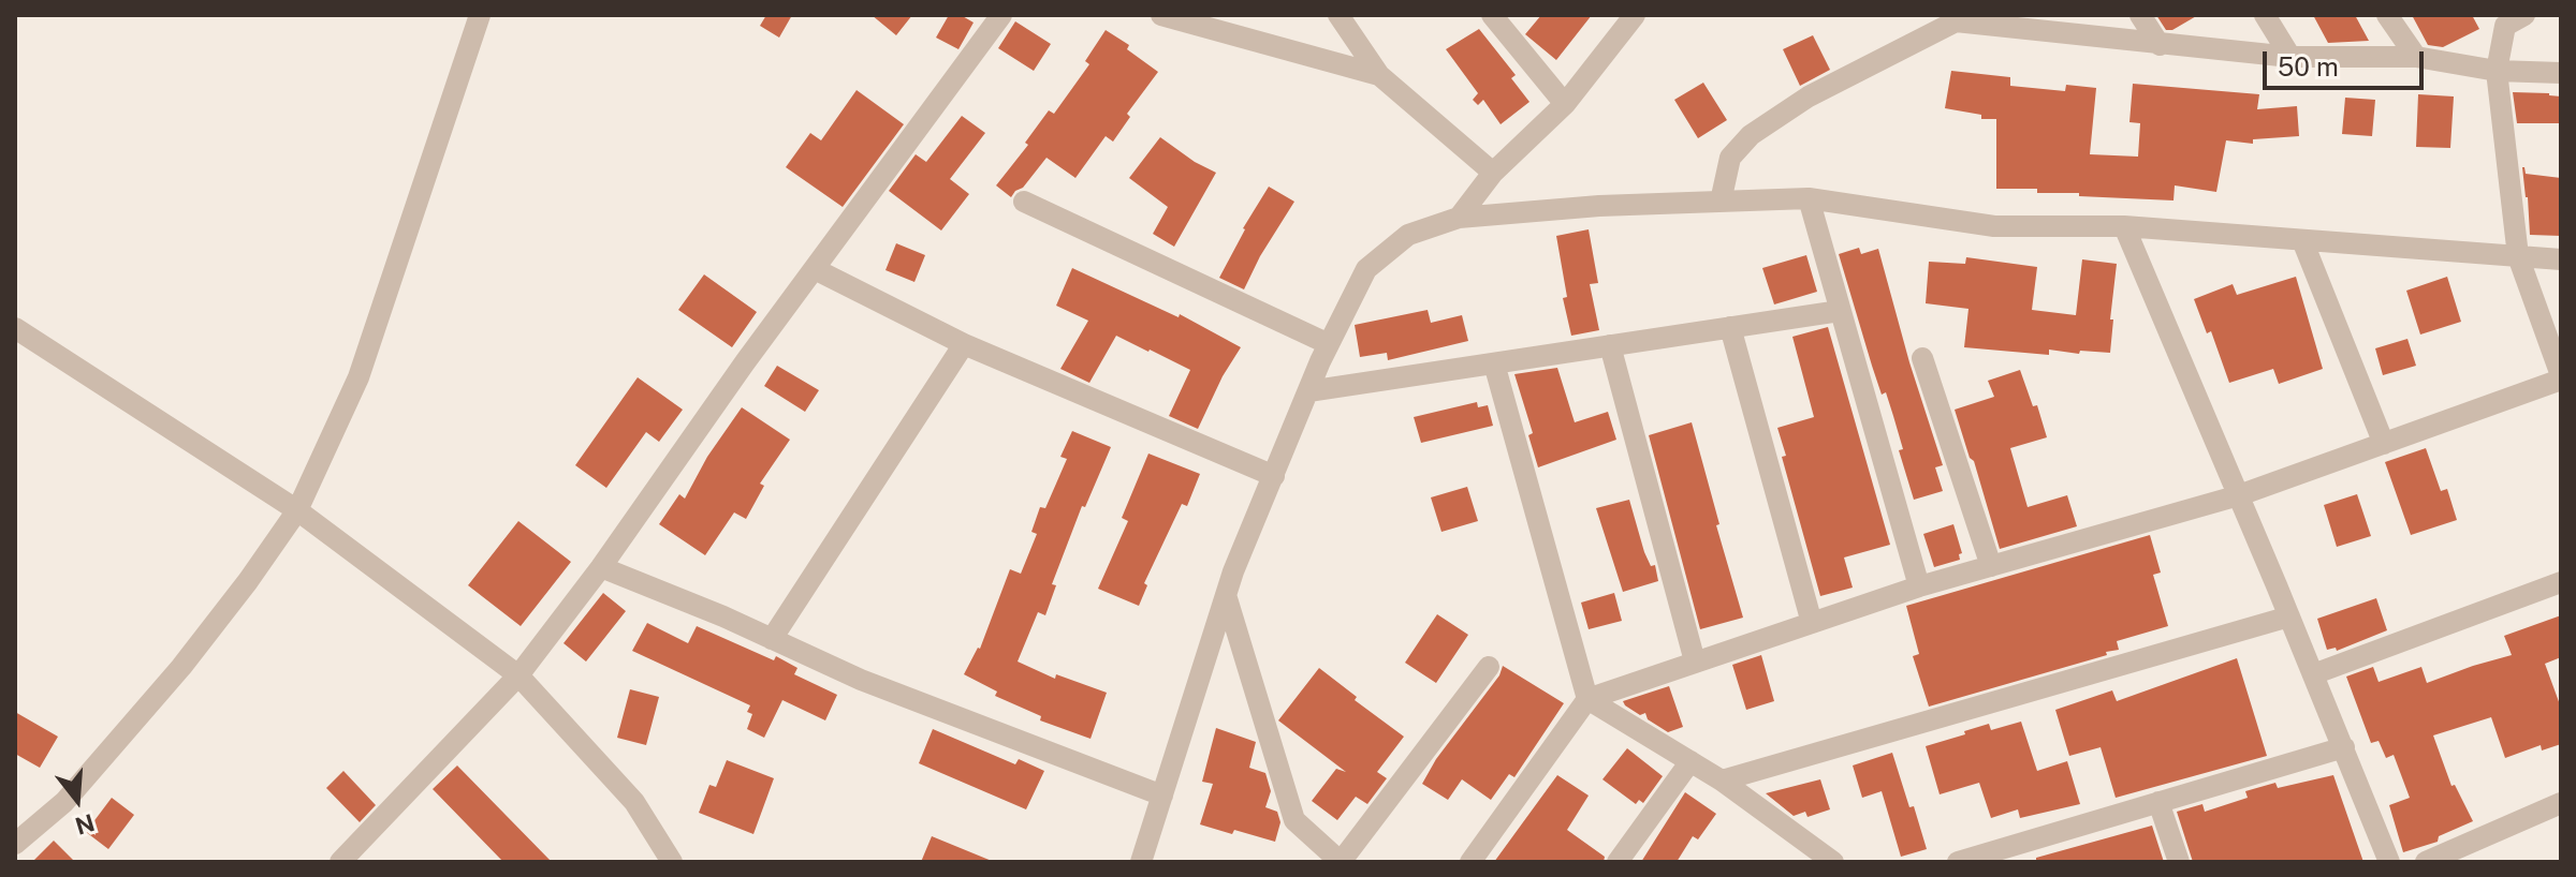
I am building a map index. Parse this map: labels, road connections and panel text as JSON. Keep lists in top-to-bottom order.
{
  "scale_bar": "50 m",
  "north": "bottom"
}
